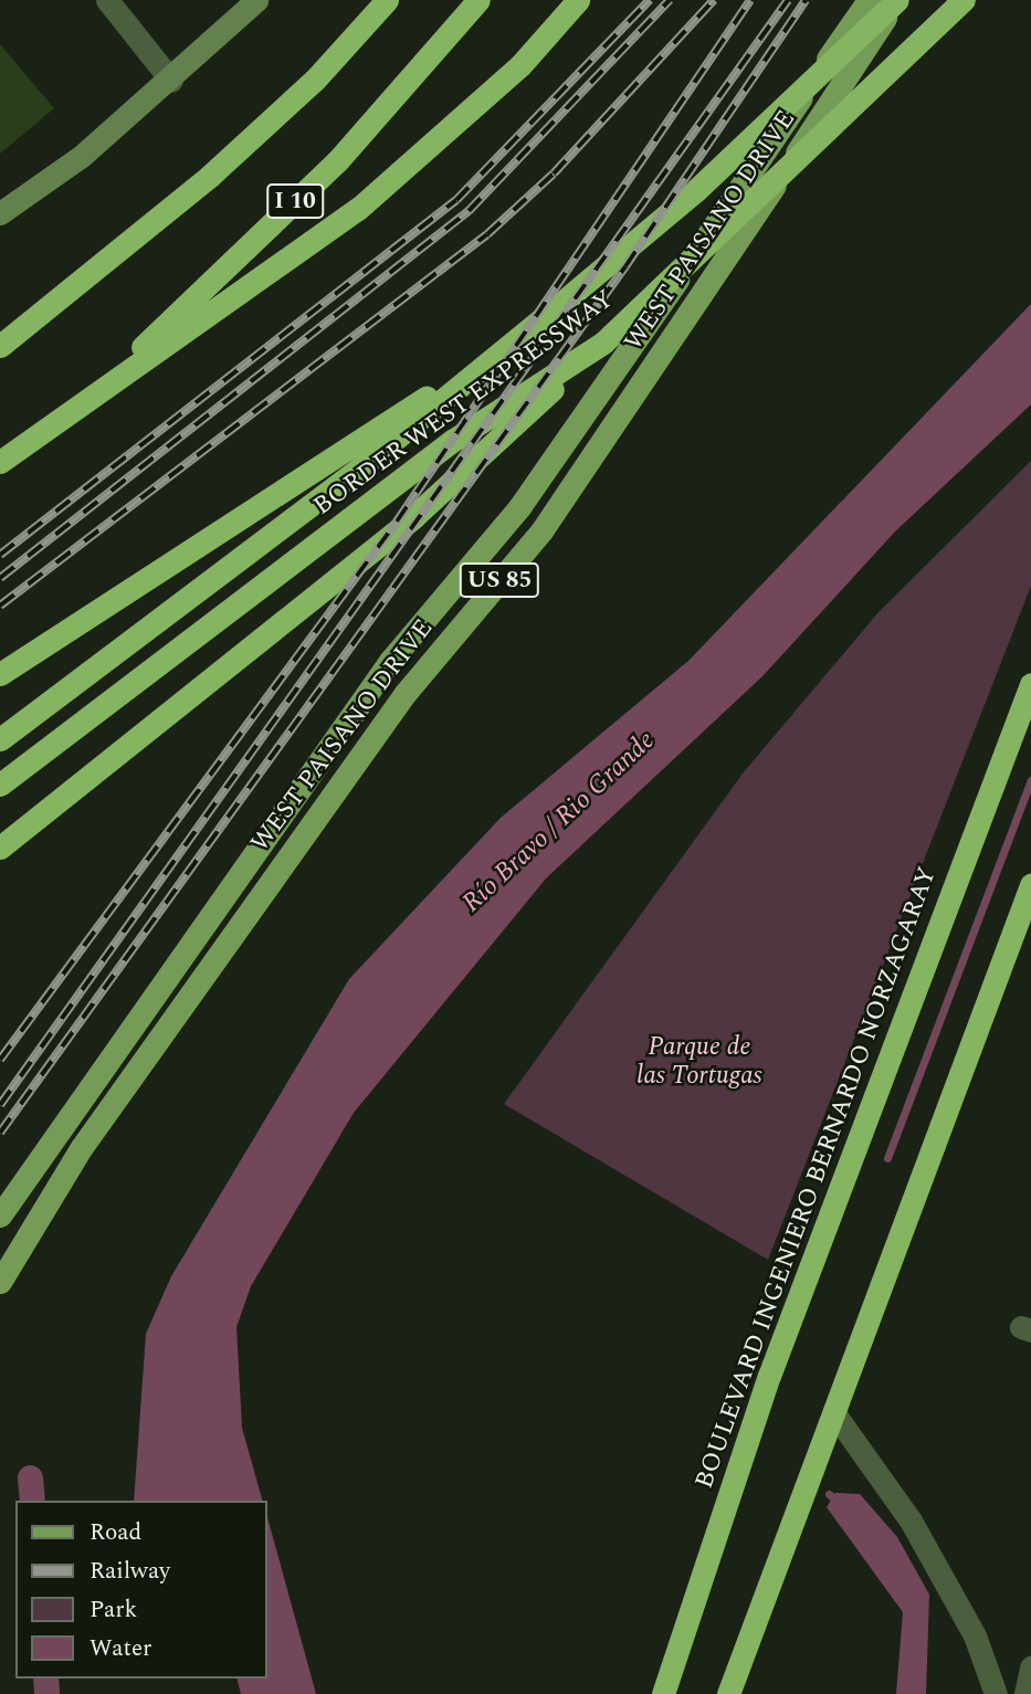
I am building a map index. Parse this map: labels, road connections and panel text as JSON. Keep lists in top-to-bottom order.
{
  "streets": {
    "highway": ["I 10", "BORDER WEST EXPRESSWAY", "BOULEVARD INGENIERO BERNARDO NORZAGARAY"],
    "main road": ["WEST PAISANO DRIVE", "US 85"]
  },
  "crossings": [
    ["WEST PAISANO DRIVE", "BORDER WEST EXPRESSWAY"]
  ],
  "water": ["Río Bravo / Rio Grande"],
  "parks": ["Parque de las Tortugas"],
  "legend": [
    "Road",
    "Railway",
    "Park",
    "Water"
  ]
}
